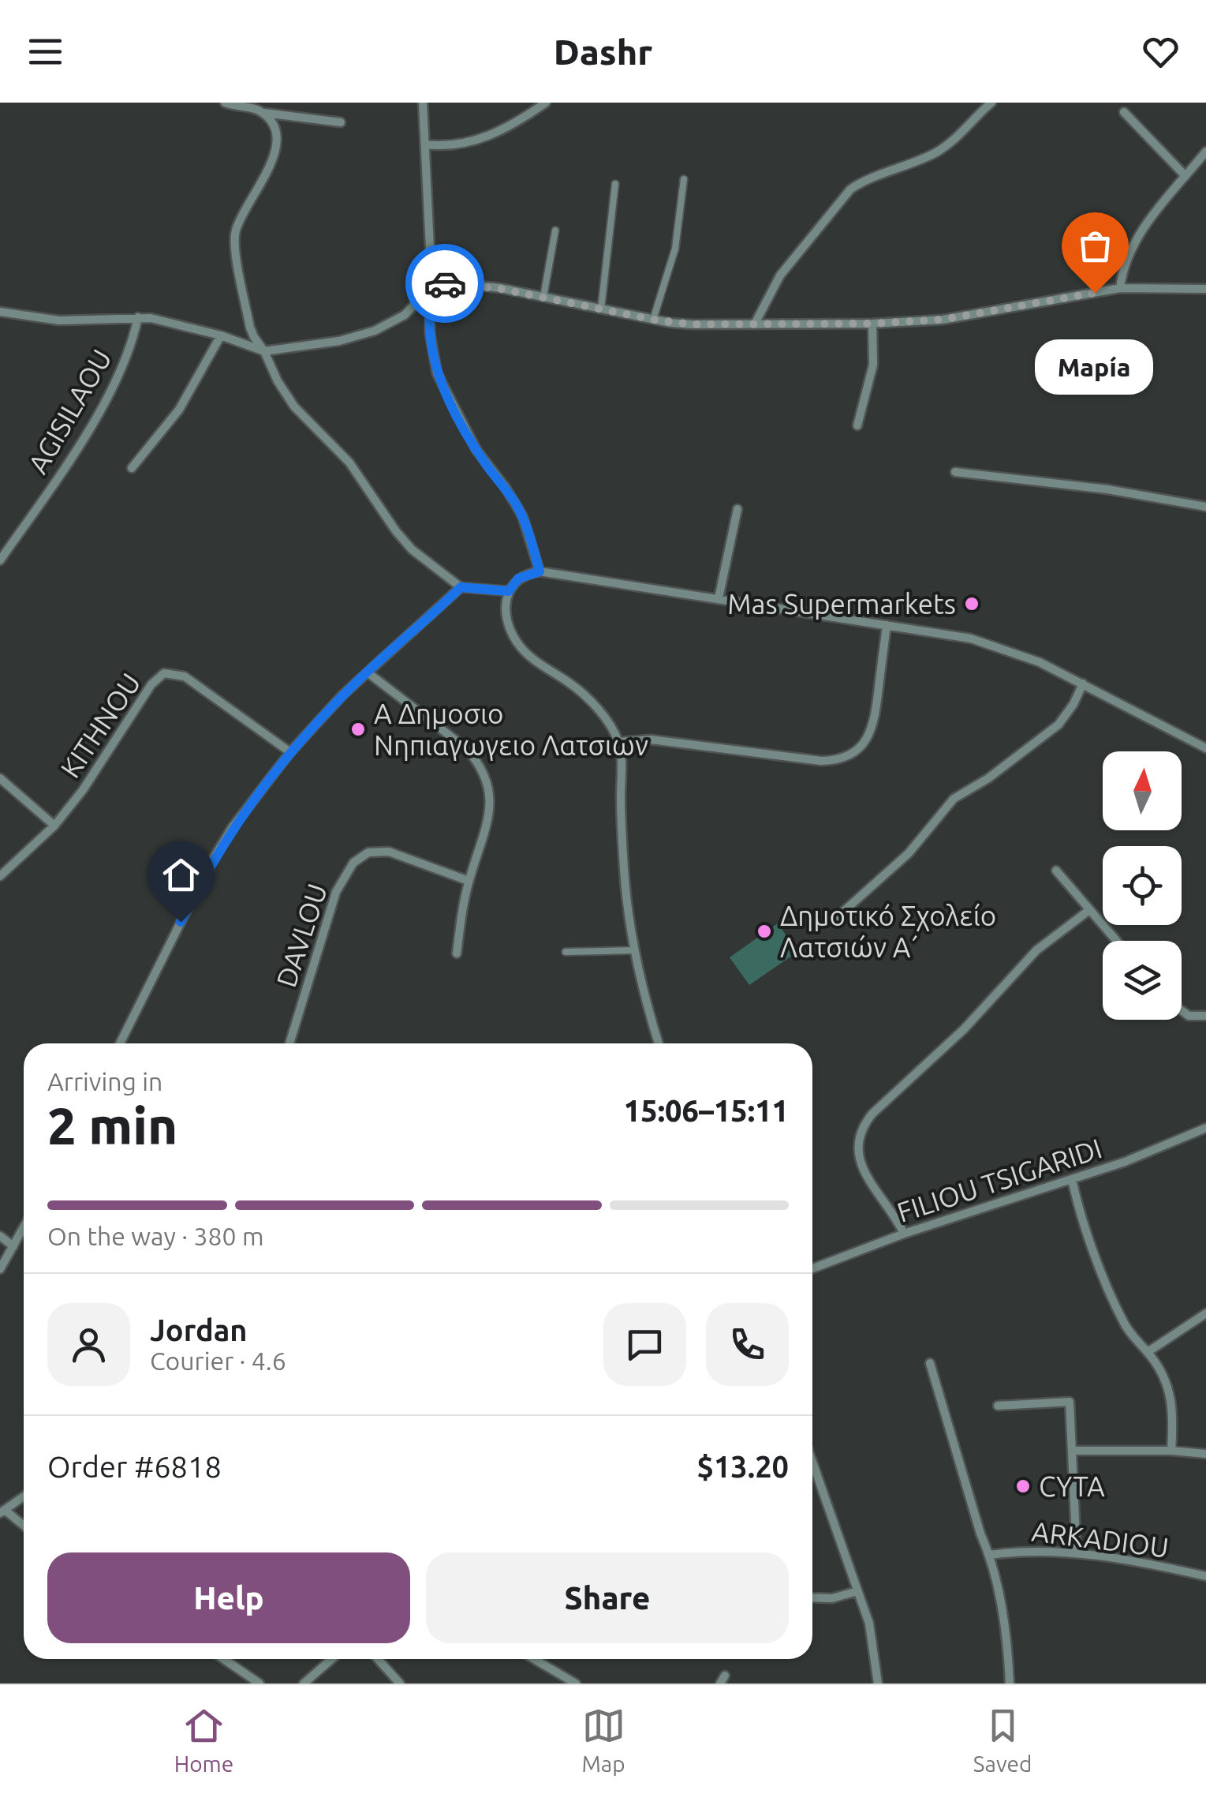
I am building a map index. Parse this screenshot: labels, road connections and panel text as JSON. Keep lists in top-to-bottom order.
{
  "streets": {
    "street": [
      "AGISILAOU",
      "KITHNOU",
      "DAVLOU",
      "FILIOU TSIGARIDI",
      "ARKADIOU"
    ]
  },
  "places": [
    "Mapía",
    "Mas Supermarkets",
    "Α Δημοσιο Νηπιαγωγειο Λατσιων",
    "Δημοτικό Σχολείο Λατσιών Α΄",
    "CYTA"
  ],
  "north": "top",
  "page": {
    "header": "Dashr",
    "bubble": "Mapía",
    "heading": ["2 min", "Arriving in", "15:06–15:11"],
    "panel": [
      "Jordan",
      "Courier · 4.6",
      "Order #6818",
      "$13.20"
    ],
    "bar": "On the way · 380 m",
    "buttons": ["Help", "Share"],
    "tabs": ["Home", "Map", "Saved"]
  }
}
